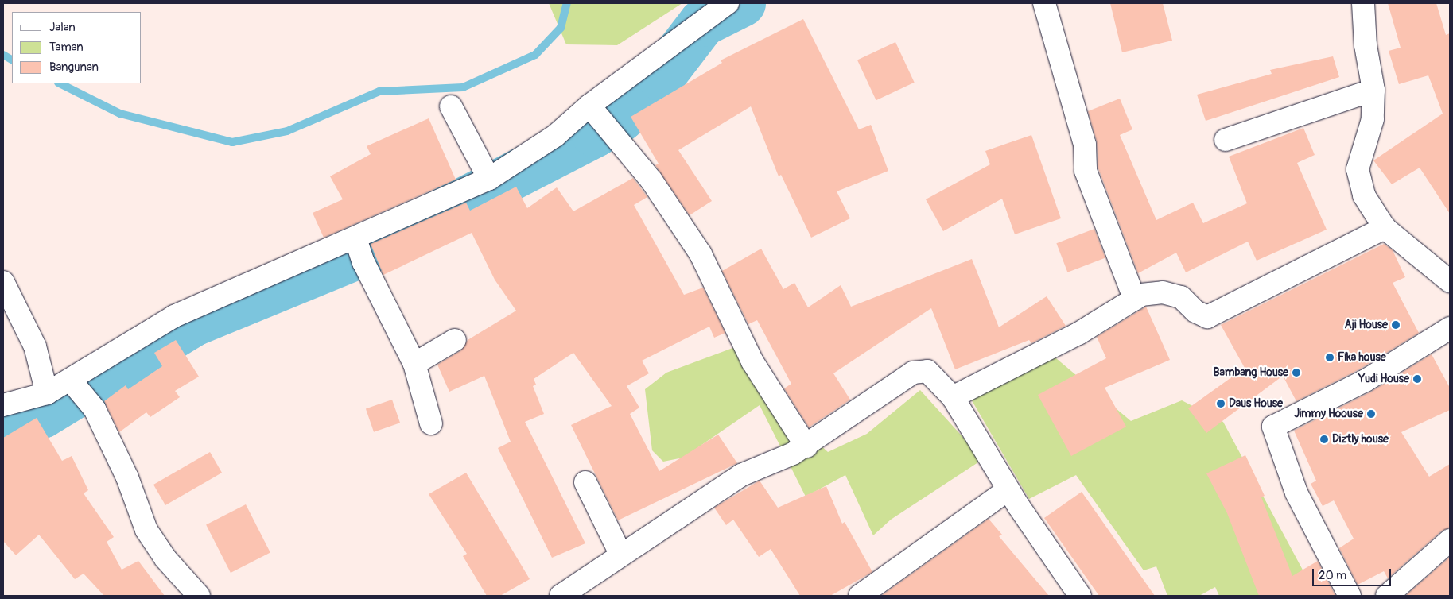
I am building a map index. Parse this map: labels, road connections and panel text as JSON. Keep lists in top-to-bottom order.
{
  "places": [
    "Aji House",
    "Fika house",
    "Bambang House",
    "Yudi House",
    "Daus House",
    "Jimmy Hoouse",
    "Diztly house"
  ],
  "legend": ["Jalan", "Taman", "Bangunan"],
  "scale_bar": "20 m"
}
